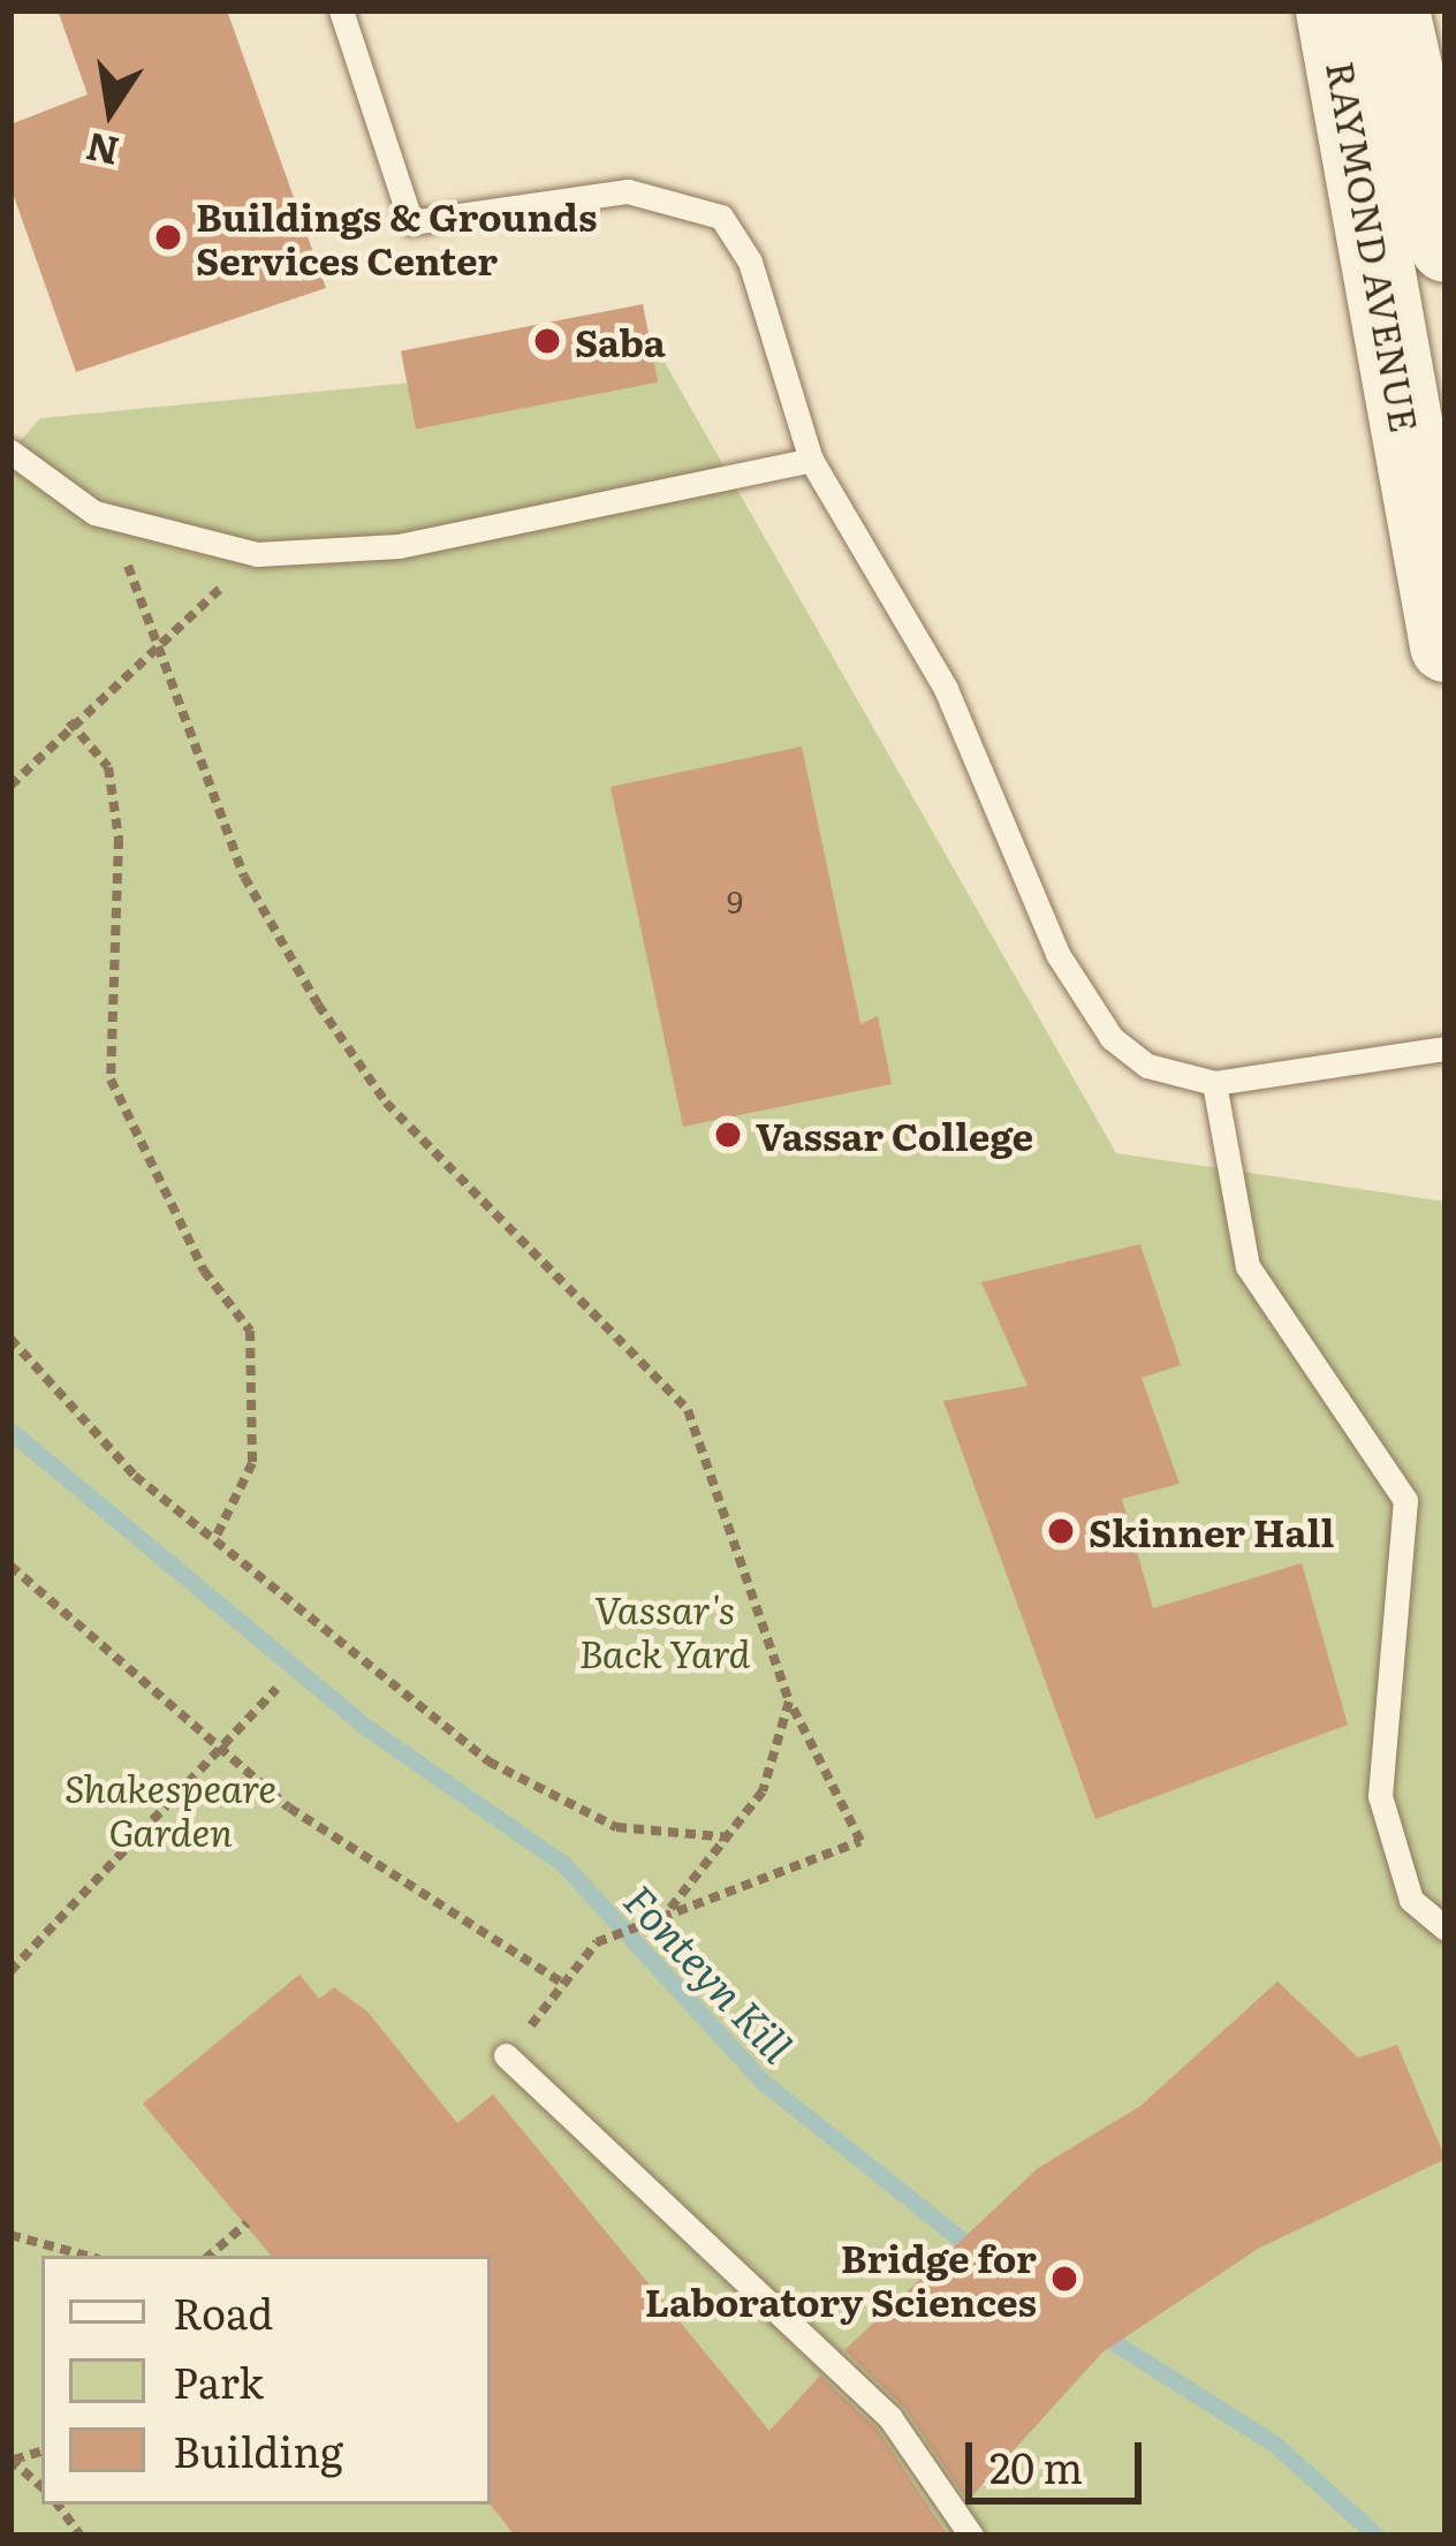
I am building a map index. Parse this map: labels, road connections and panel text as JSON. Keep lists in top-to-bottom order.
{
  "streets": {
    "main road": ["RAYMOND AVENUE"]
  },
  "water": ["Fonteyn Kill"],
  "parks": ["Vassar's Back Yard", "Shakespeare Garden"],
  "places": [
    "Buildings & Grounds Services Center",
    "Saba",
    "Vassar College",
    "Skinner Hall",
    "Bridge for Laboratory Sciences"
  ],
  "house_numbers": ["9"],
  "legend": ["Road", "Park", "Building"],
  "scale_bar": "20 m",
  "north": "bottom"
}
